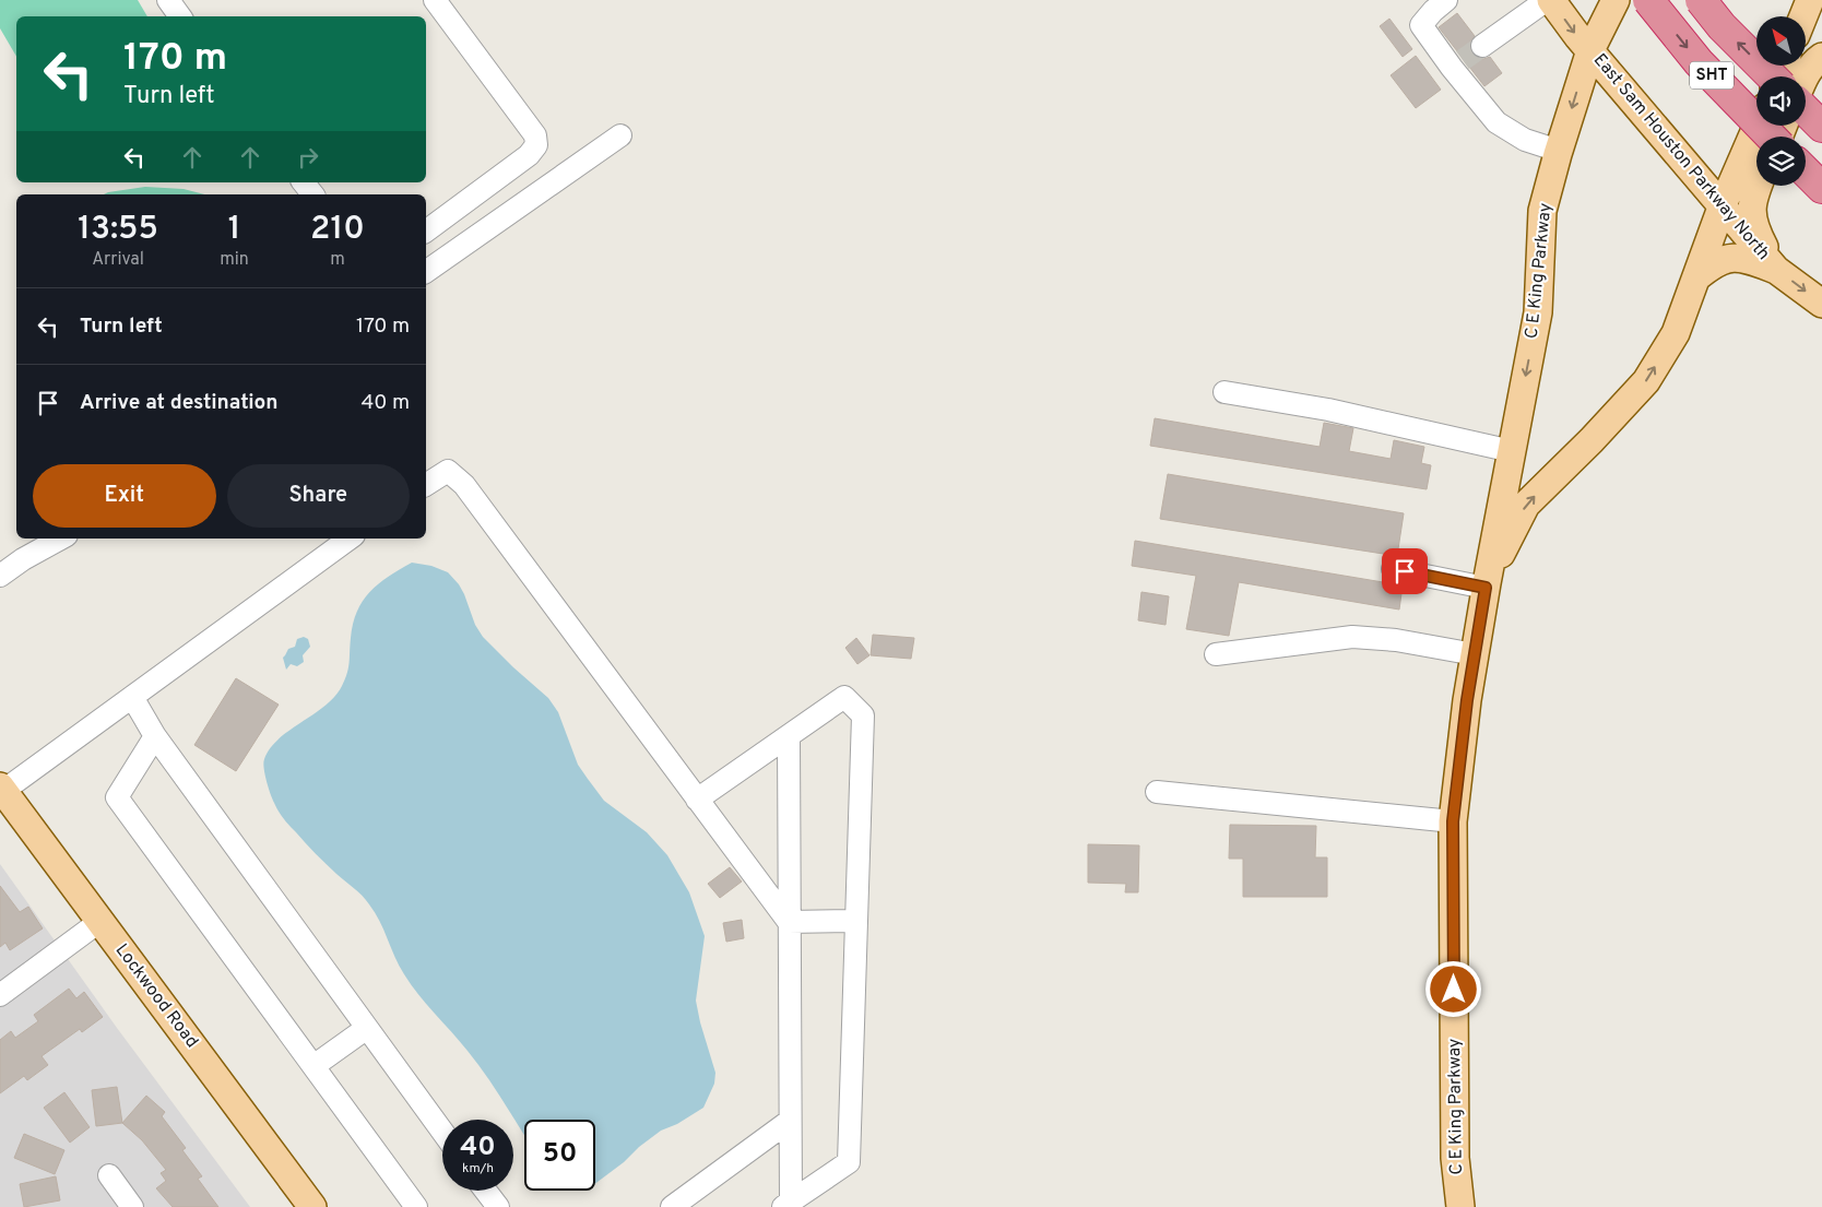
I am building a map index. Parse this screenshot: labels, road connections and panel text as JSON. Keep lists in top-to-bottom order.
{
  "streets": {
    "highway": ["SHT"],
    "main road": ["East Sam Houston Parkway North", "C E King Parkway", "Lockwood Road"]
  },
  "crossings": [
    ["East Sam Houston Parkway North", "C E King Parkway"]
  ],
  "north": "top left",
  "page": {
    "turn": ["170 m", "Turn left"],
    "eta": [
      "13:55",
      "Arrival",
      "1",
      "min",
      "210",
      "m"
    ],
    "list": [
      {
        "name": "Turn left",
        "value": "170 m"
      },
      {
        "name": "Arrive at destination",
        "value": "40 m"
      }
    ],
    "buttons": ["Exit", "Share"],
    "speed": "40 km/h",
    "limit": "50"
  }
}
